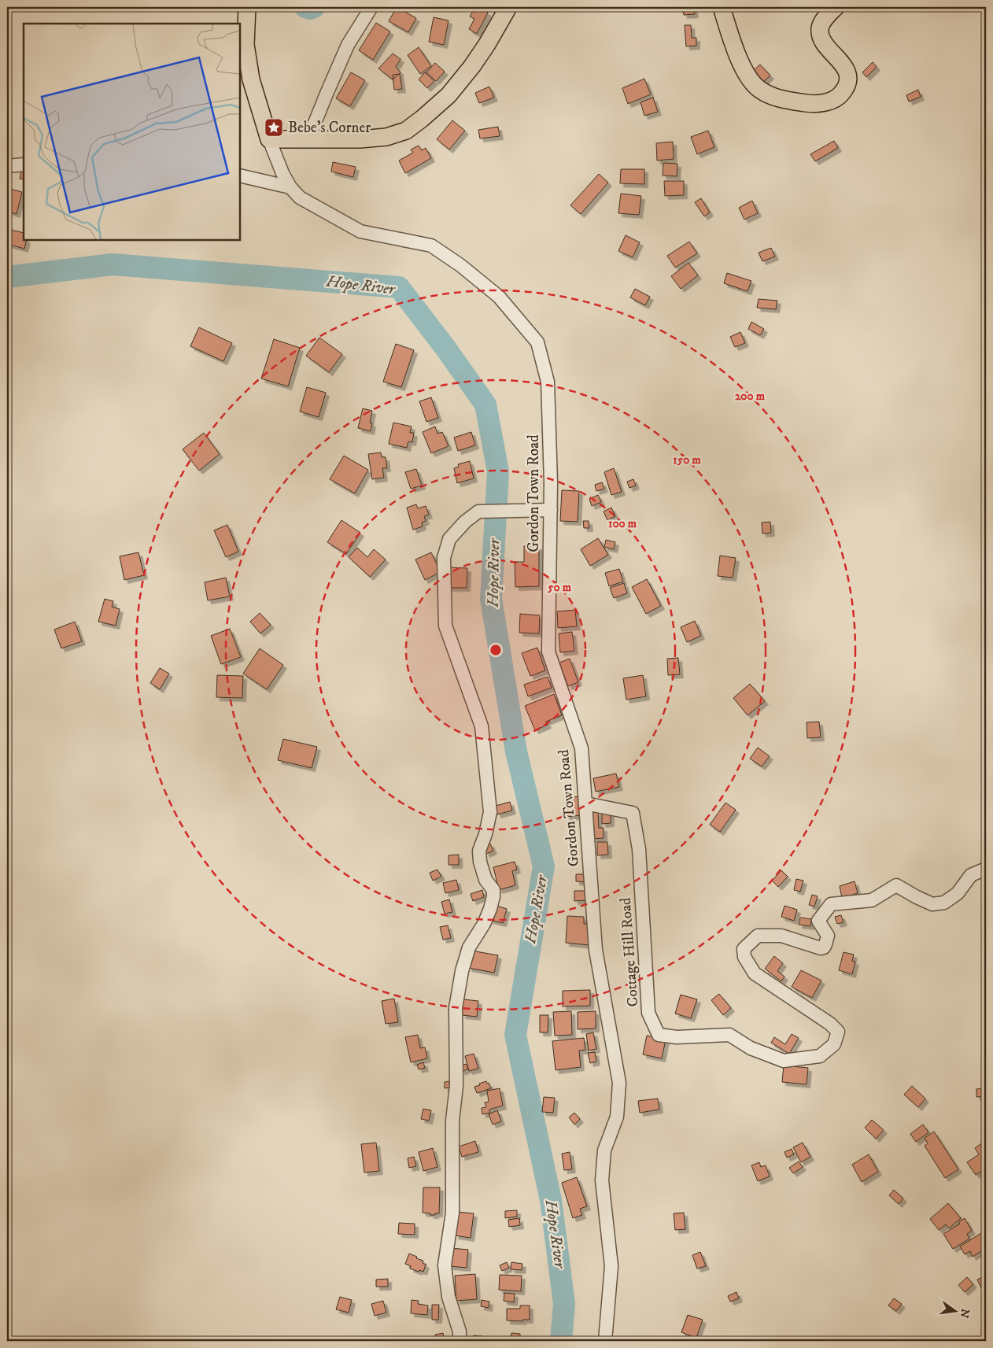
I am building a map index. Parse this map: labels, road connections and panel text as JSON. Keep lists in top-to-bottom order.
{
  "streets": {
    "street": ["Gordon Town Road", "Cottage Hill Road"]
  },
  "crossings": [
    ["Gordon Town Road", "Cottage Hill Road"]
  ],
  "water": ["Hope River"],
  "places": {
    "place": ["Bebe's Corner"]
  },
  "north": "right",
  "rings": [
    "200 m",
    "150 m",
    "100 m",
    "50 m"
  ]
}
